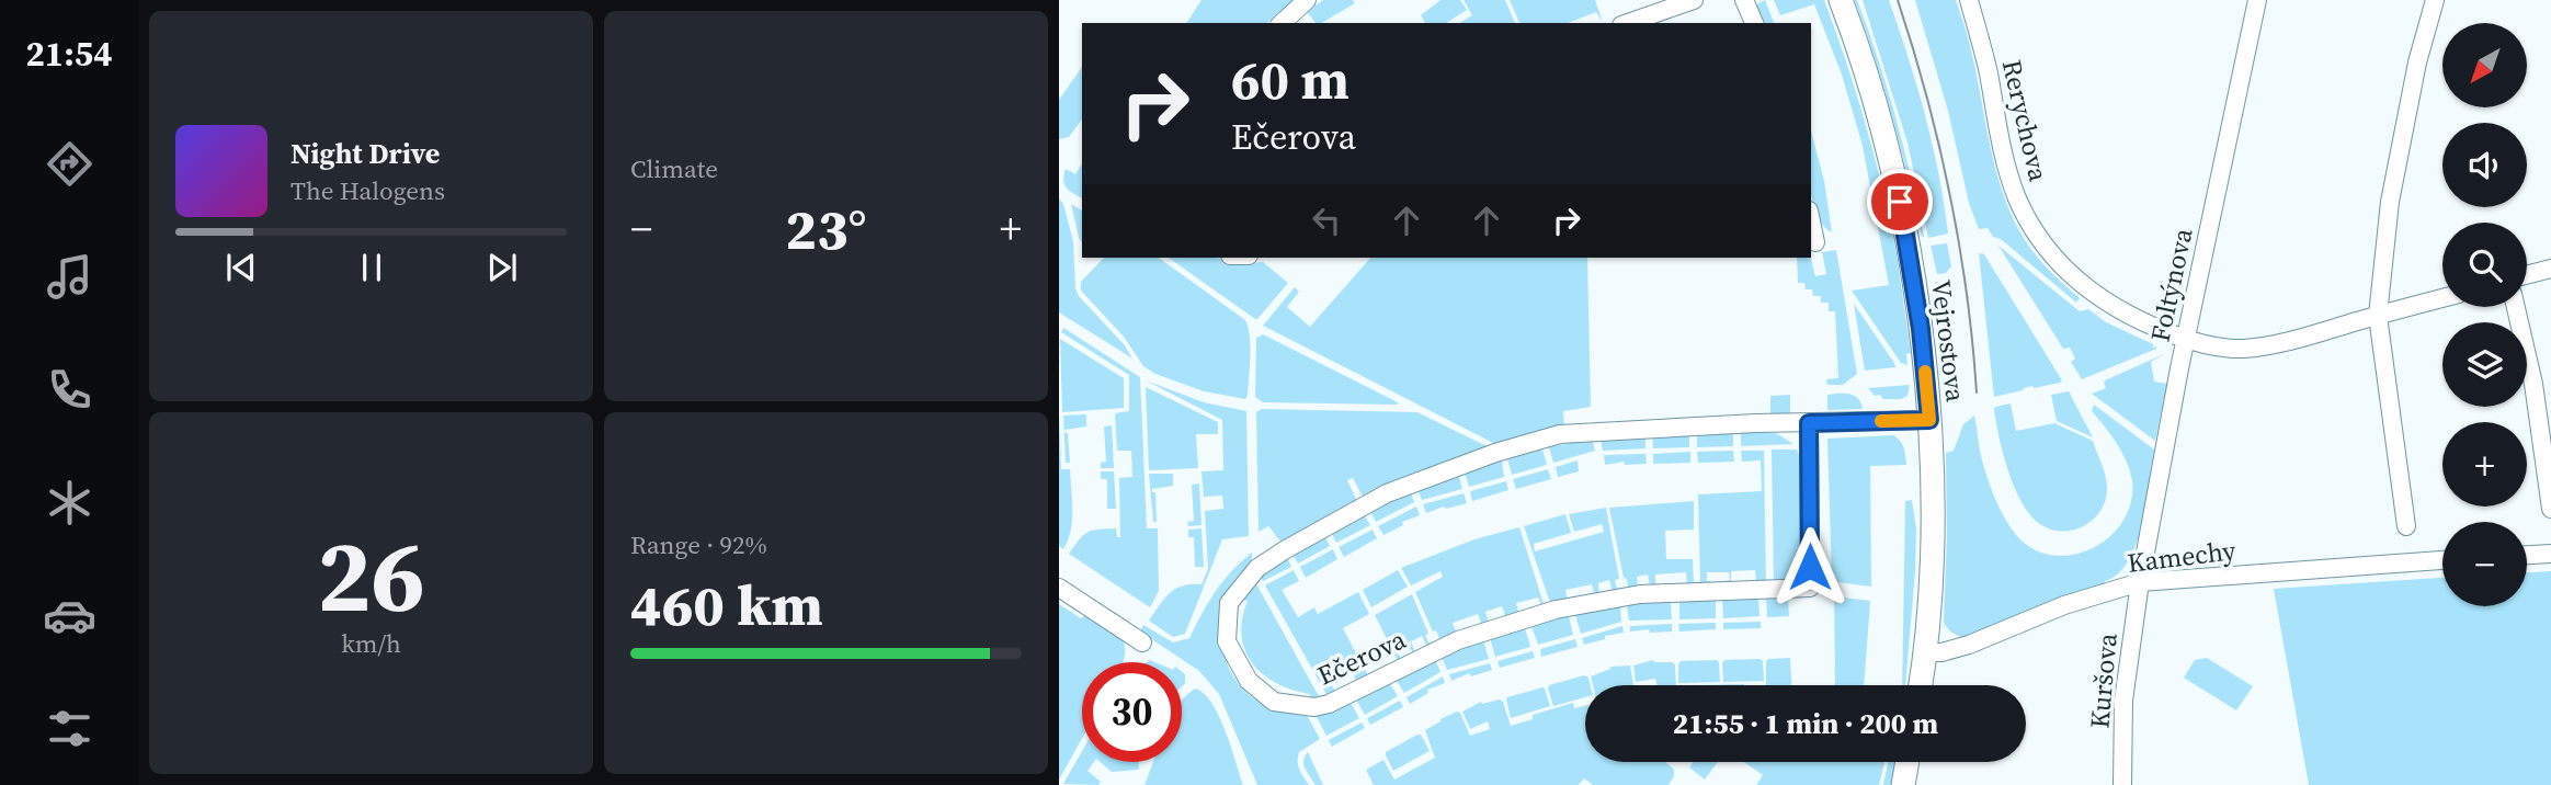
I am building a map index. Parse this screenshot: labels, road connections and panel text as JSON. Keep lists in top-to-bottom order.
{
  "streets": {
    "street": [
      "Rerychova",
      "Foltýnova",
      "Vejrostova",
      "Kamechy",
      "Ečerova",
      "Kuršova"
    ]
  },
  "crossings": [
    ["Rerychova", "Foltýnova"],
    ["Foltýnova", "Kamechy"],
    ["Foltýnova", "Kuršova"],
    ["Vejrostova", "Kamechy"],
    ["Vejrostova", "Ečerova"],
    ["Kamechy", "Kuršova"]
  ],
  "north": "bottom left",
  "page": {
    "tabs": "21:54",
    "tile": [
      "Climate",
      ["26", "km/h"],
      ["Range · 92%", "460 km"]
    ],
    "map_buttons": ["+", "−"],
    "turn": ["60 m", "Ečerova"],
    "song": ["Night Drive", "The Halogens"],
    "heat": ["−", "23°", "+"],
    "limit": "30",
    "trip": "21:55 · 1 min · 200 m"
  }
}
